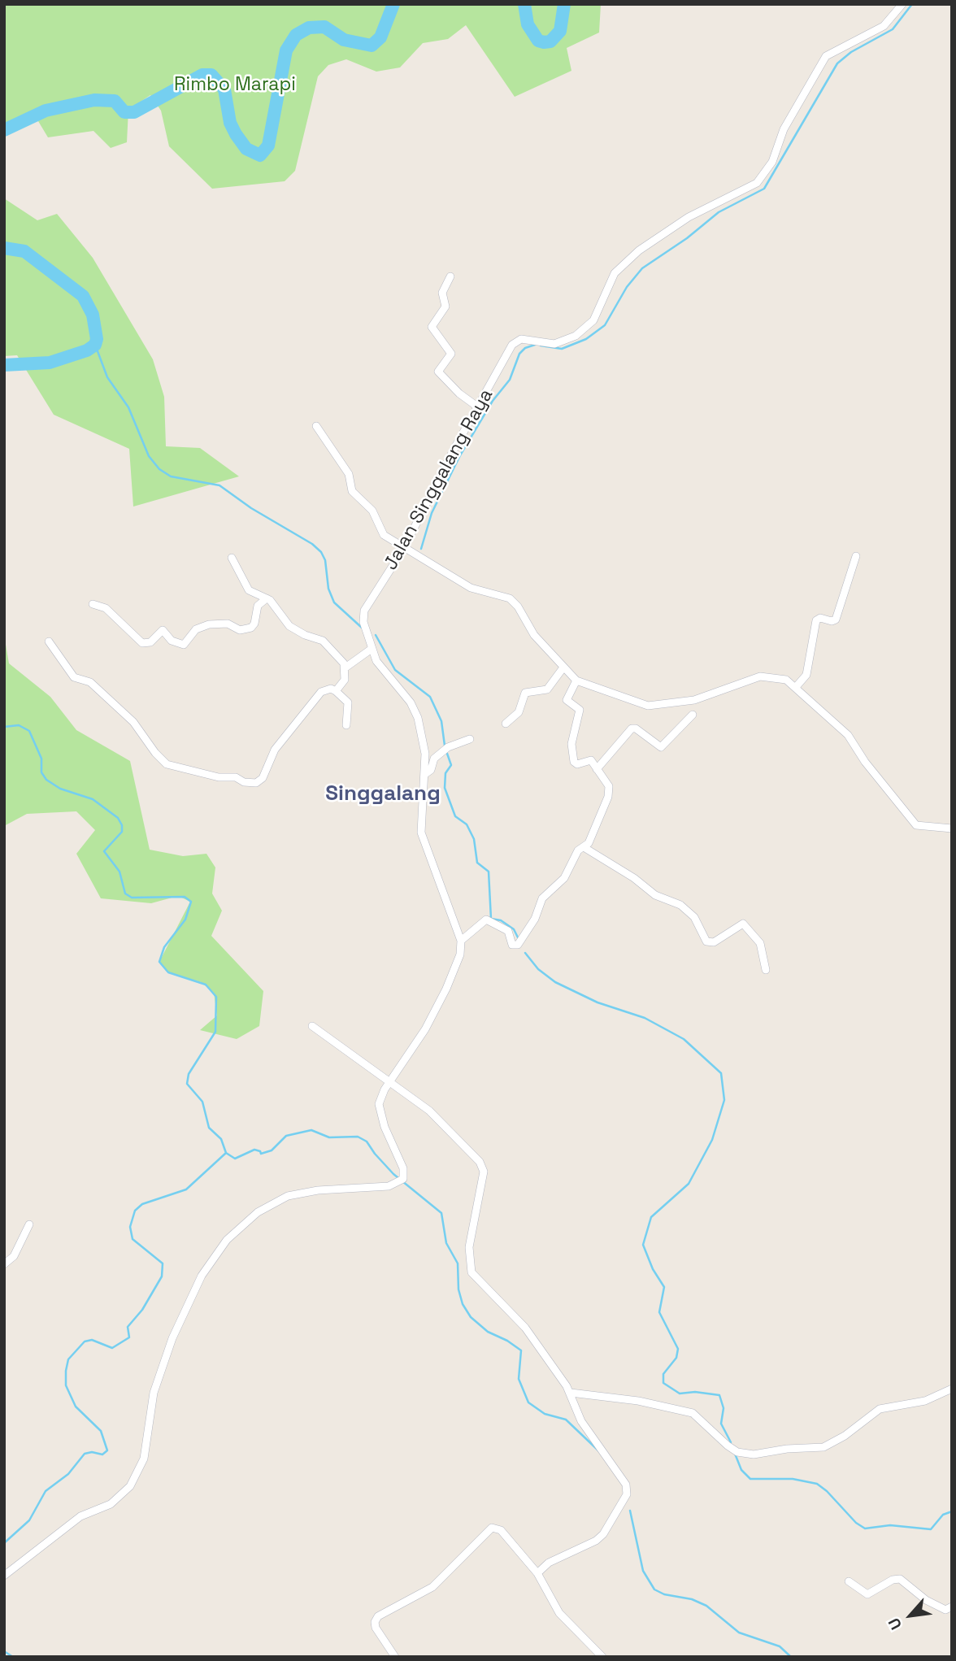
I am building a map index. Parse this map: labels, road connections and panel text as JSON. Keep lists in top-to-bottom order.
{
  "streets": {
    "street": ["Jalan Singgalang Raya"]
  },
  "districts": ["Singgalang"],
  "parks": ["Rimbo Marapi"],
  "north": "bottom left"
}
